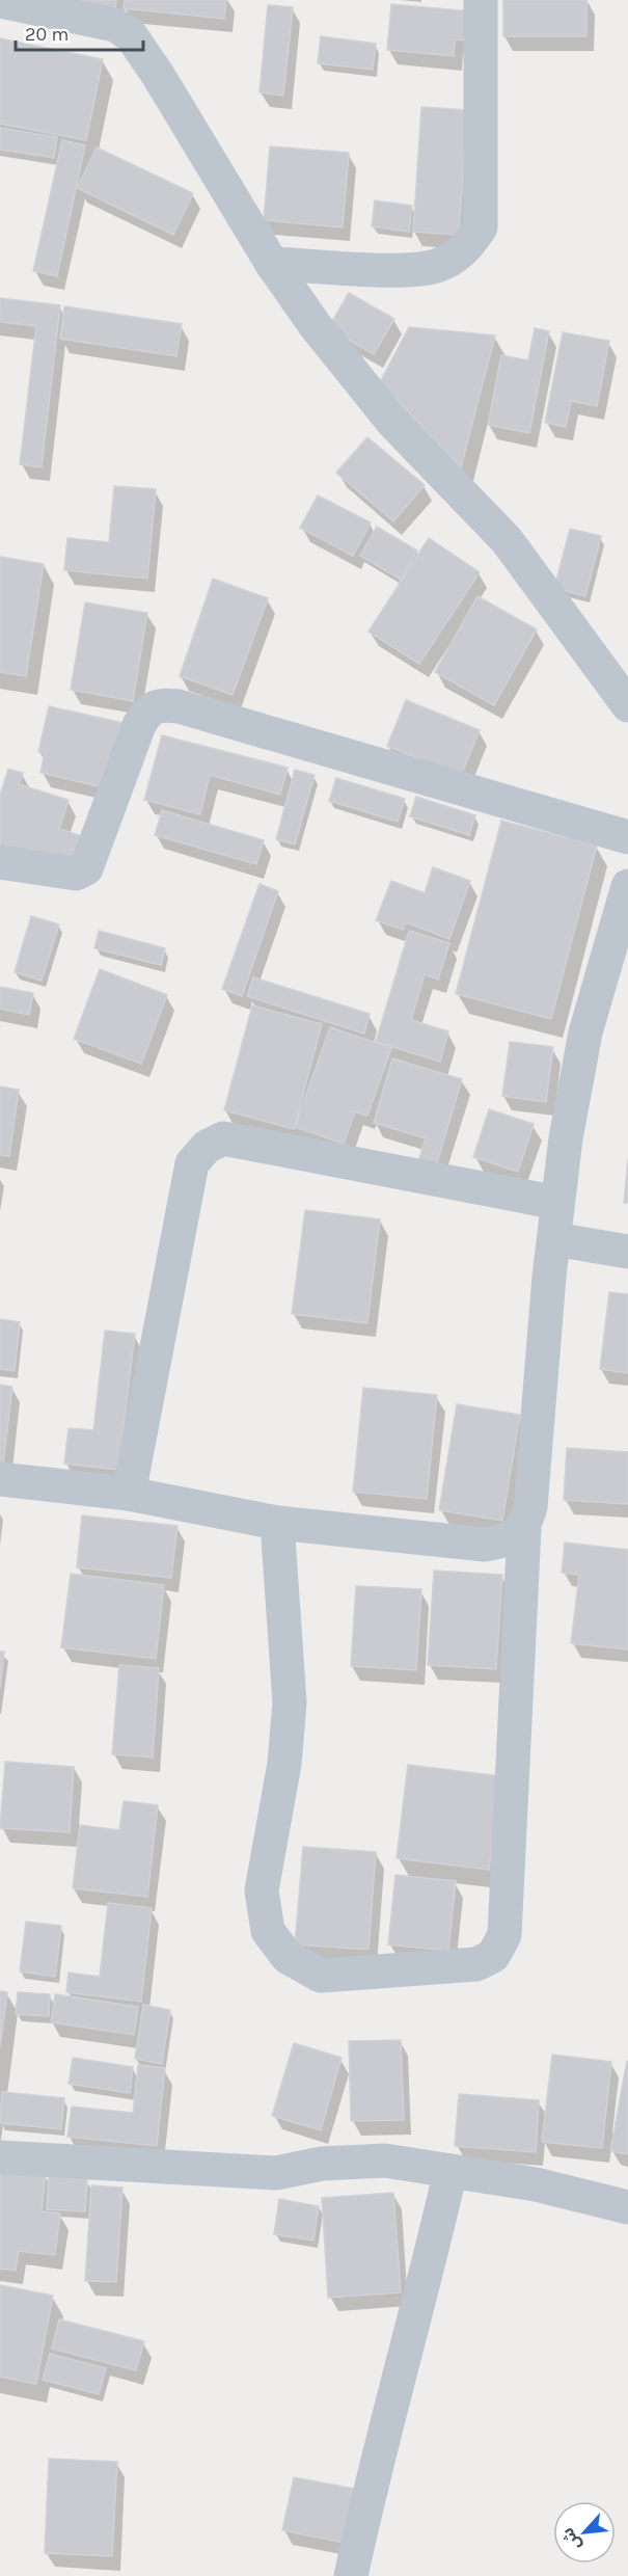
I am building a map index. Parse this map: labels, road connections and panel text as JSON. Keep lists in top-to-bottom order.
{
  "scale_bar": "20 m",
  "north": "bottom left"
}
